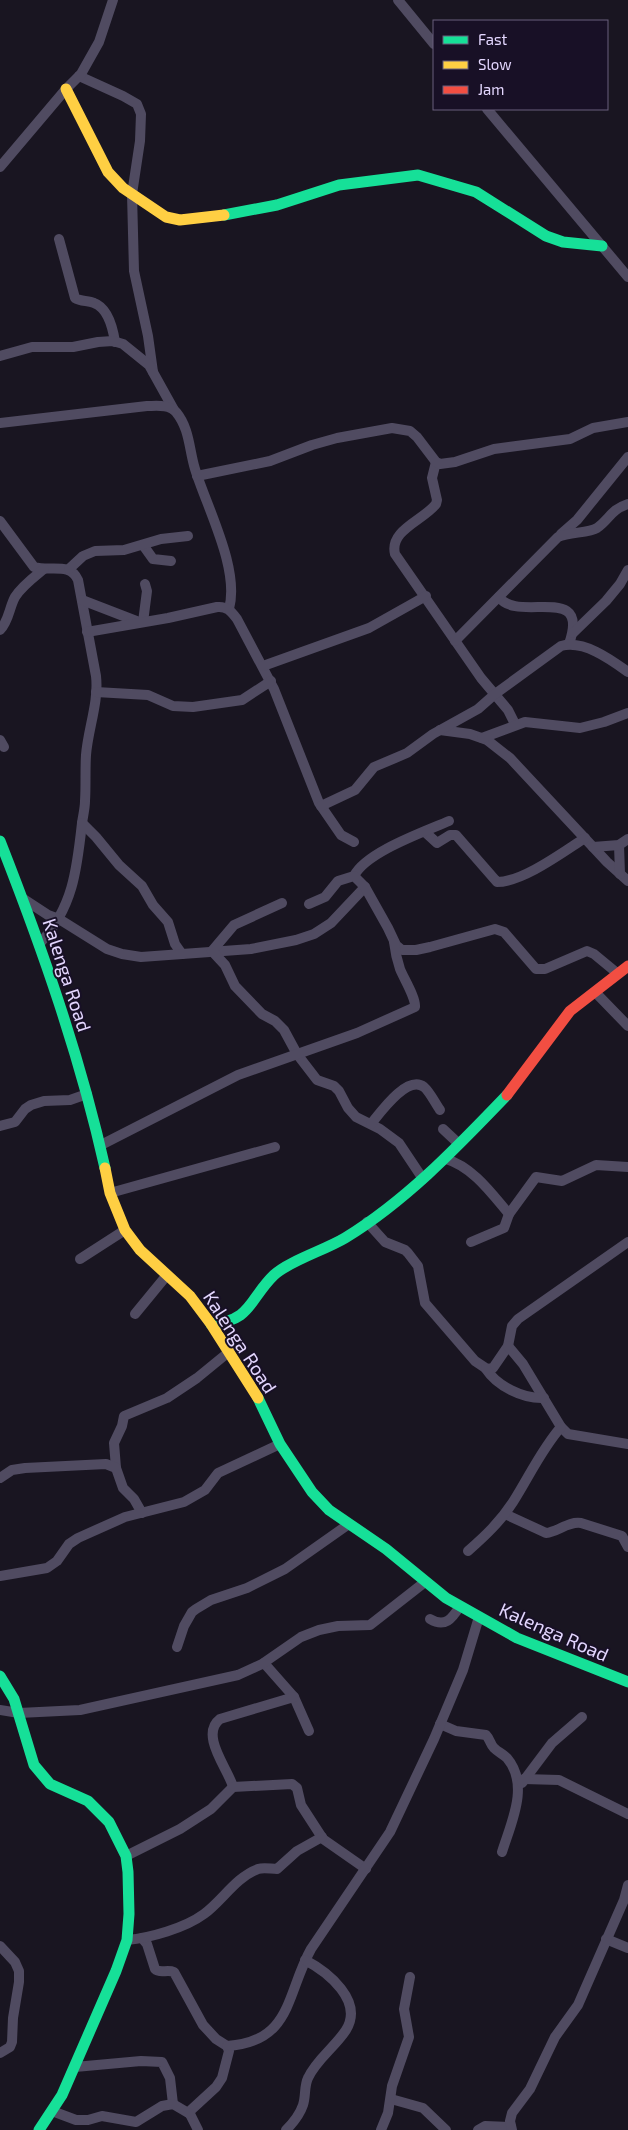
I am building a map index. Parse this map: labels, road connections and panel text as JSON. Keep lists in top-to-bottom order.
{
  "streets": {
    "street": ["Kalenga Road"]
  },
  "legend": ["Fast", "Slow", "Jam"]
}
